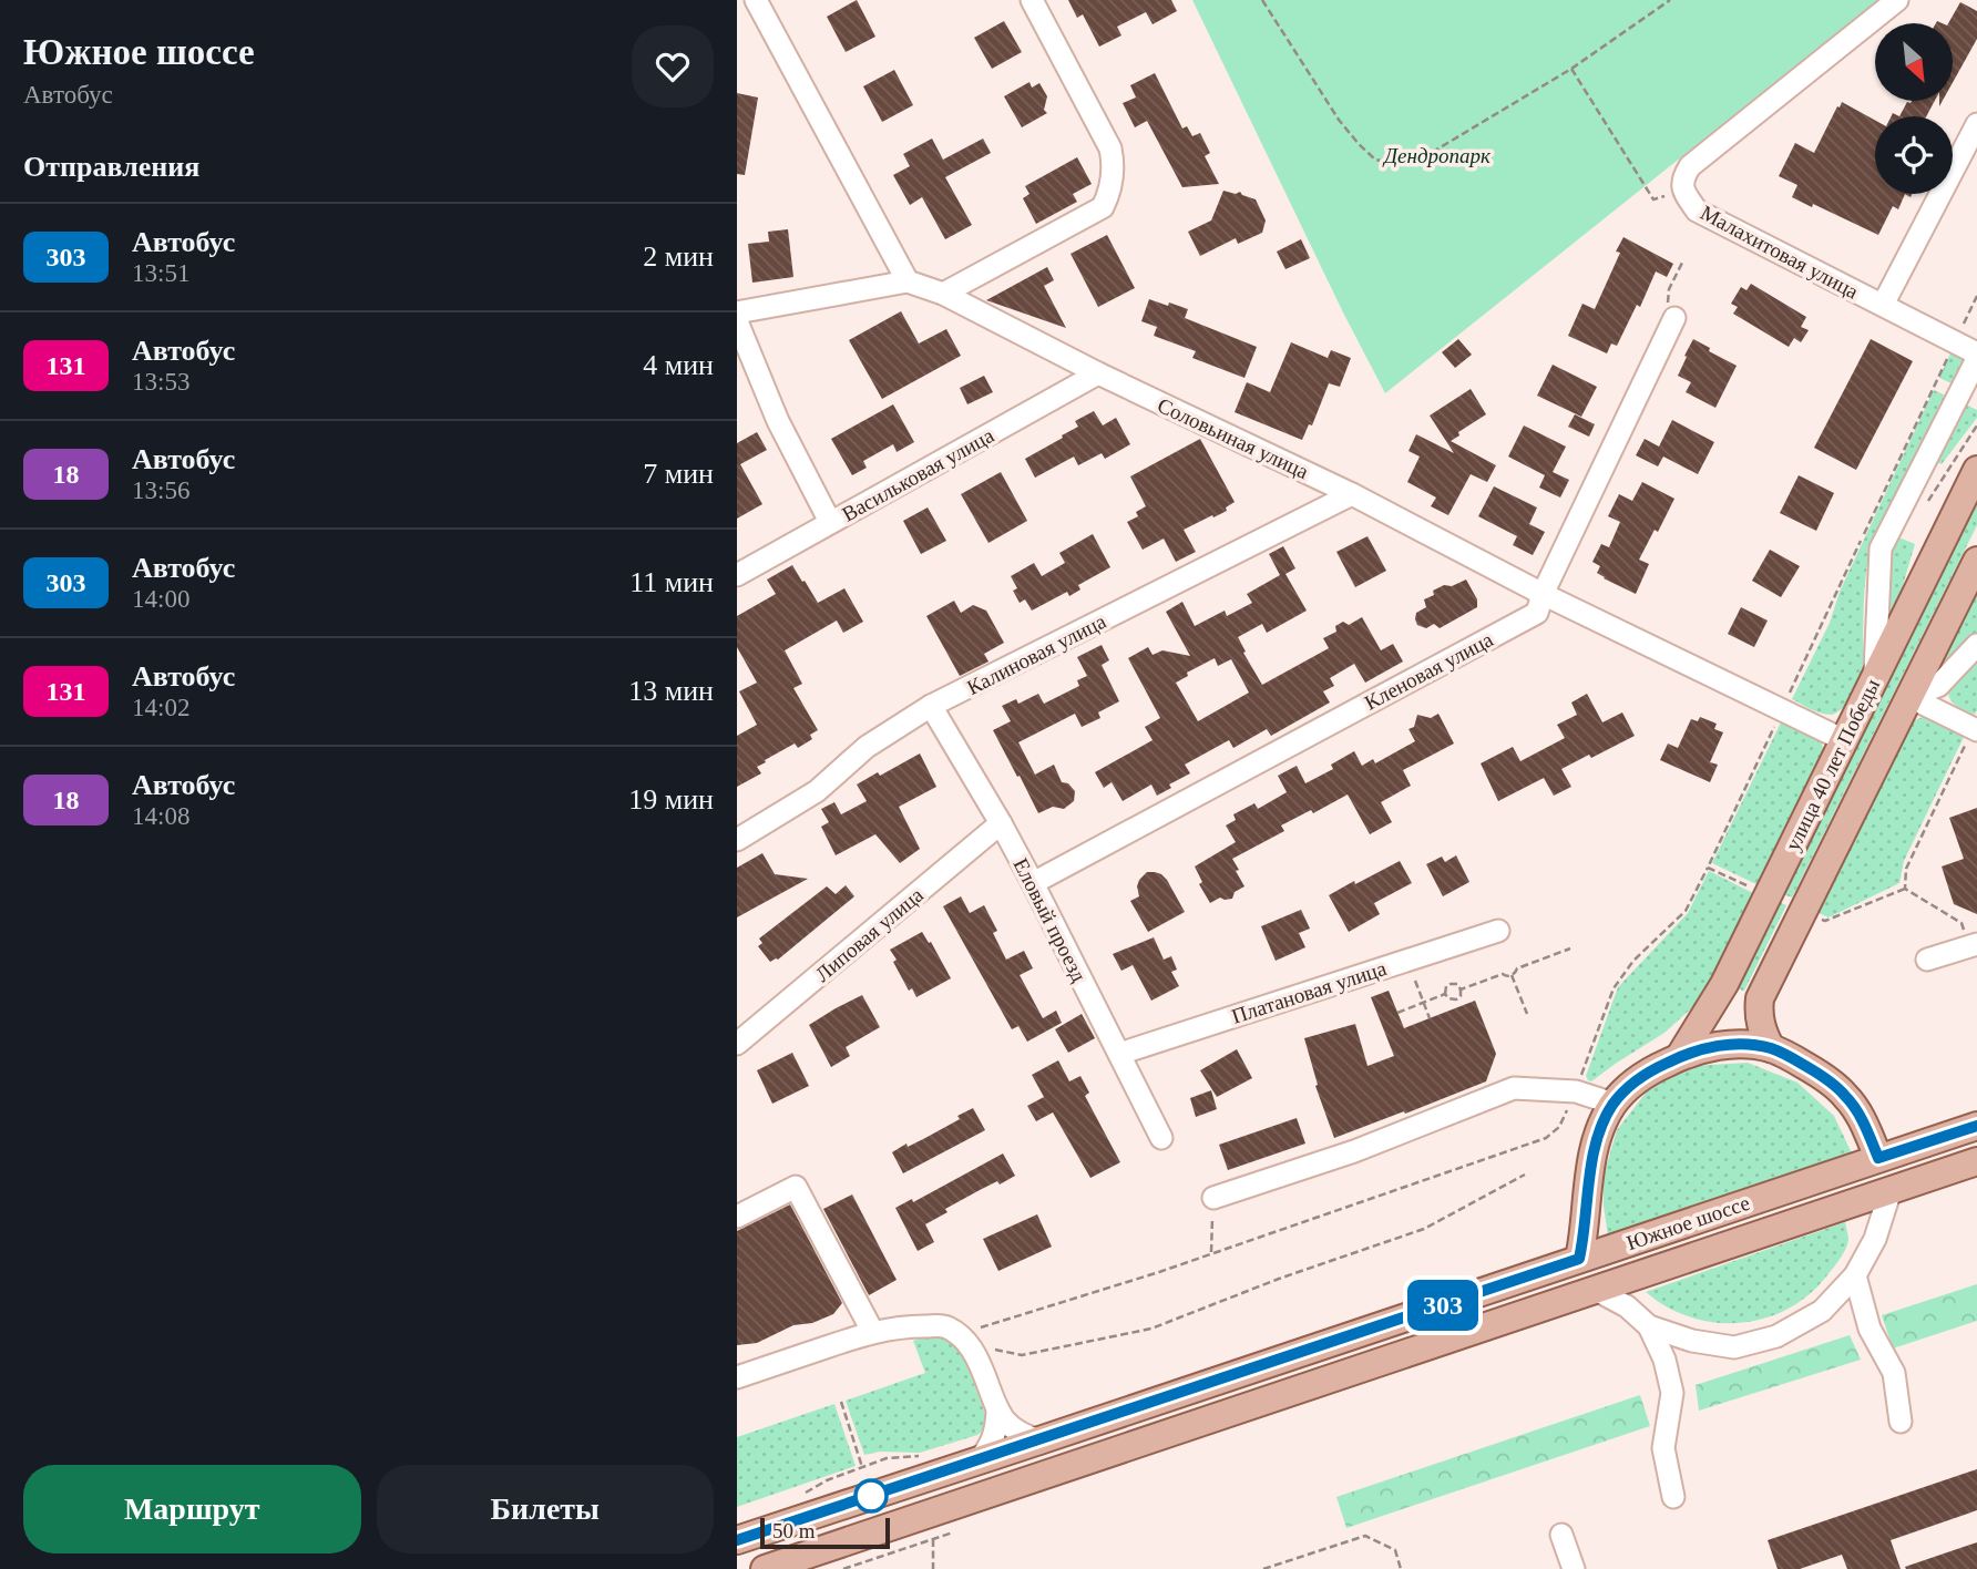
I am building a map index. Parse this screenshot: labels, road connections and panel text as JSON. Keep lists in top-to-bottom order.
{
  "streets": {
    "main road": ["улица 40 лет Победы", "Южное шоссе"],
    "street": [
      "Малахитовая улица",
      "Соловьиная улица",
      "Васильковая улица",
      "Калиновая улица",
      "Кленовая улица",
      "Еловый проезд",
      "Липовая улица",
      "Платановая улица"
    ]
  },
  "crossings": [
    ["Соловьиная улица", "Васильковая улица"],
    ["Соловьиная улица", "Калиновая улица"],
    ["Соловьиная улица", "Кленовая улица"],
    ["Соловьиная улица", "улица 40 лет Победы"],
    ["Калиновая улица", "Еловый проезд"],
    ["Кленовая улица", "Еловый проезд"],
    ["улица 40 лет Победы", "Южное шоссе"],
    ["Еловый проезд", "Липовая улица"],
    ["Еловый проезд", "Платановая улица"]
  ],
  "parks": ["Дендропарк"],
  "lines": ["bus line 303"],
  "scale_bar": "50 m",
  "north": "bottom right",
  "page": {
    "heading": [
      ["Южное шоссе", "Автобус"],
      "Отправления"
    ],
    "on_map": "303",
    "list": [
      {
        "mark": "303",
        "name": "Автобус",
        "note": "13:51",
        "value": "2 мин"
      },
      {
        "mark": "131",
        "name": "Автобус",
        "note": "13:53",
        "value": "4 мин"
      },
      {
        "mark": "18",
        "name": "Автобус",
        "note": "13:56",
        "value": "7 мин"
      },
      {
        "mark": "303",
        "name": "Автобус",
        "note": "14:00",
        "value": "11 мин"
      },
      {
        "mark": "131",
        "name": "Автобус",
        "note": "14:02",
        "value": "13 мин"
      },
      {
        "mark": "18",
        "name": "Автобус",
        "note": "14:08",
        "value": "19 мин"
      }
    ],
    "buttons": ["Маршрут", "Билеты"],
    "scale": "50 m"
  }
}
